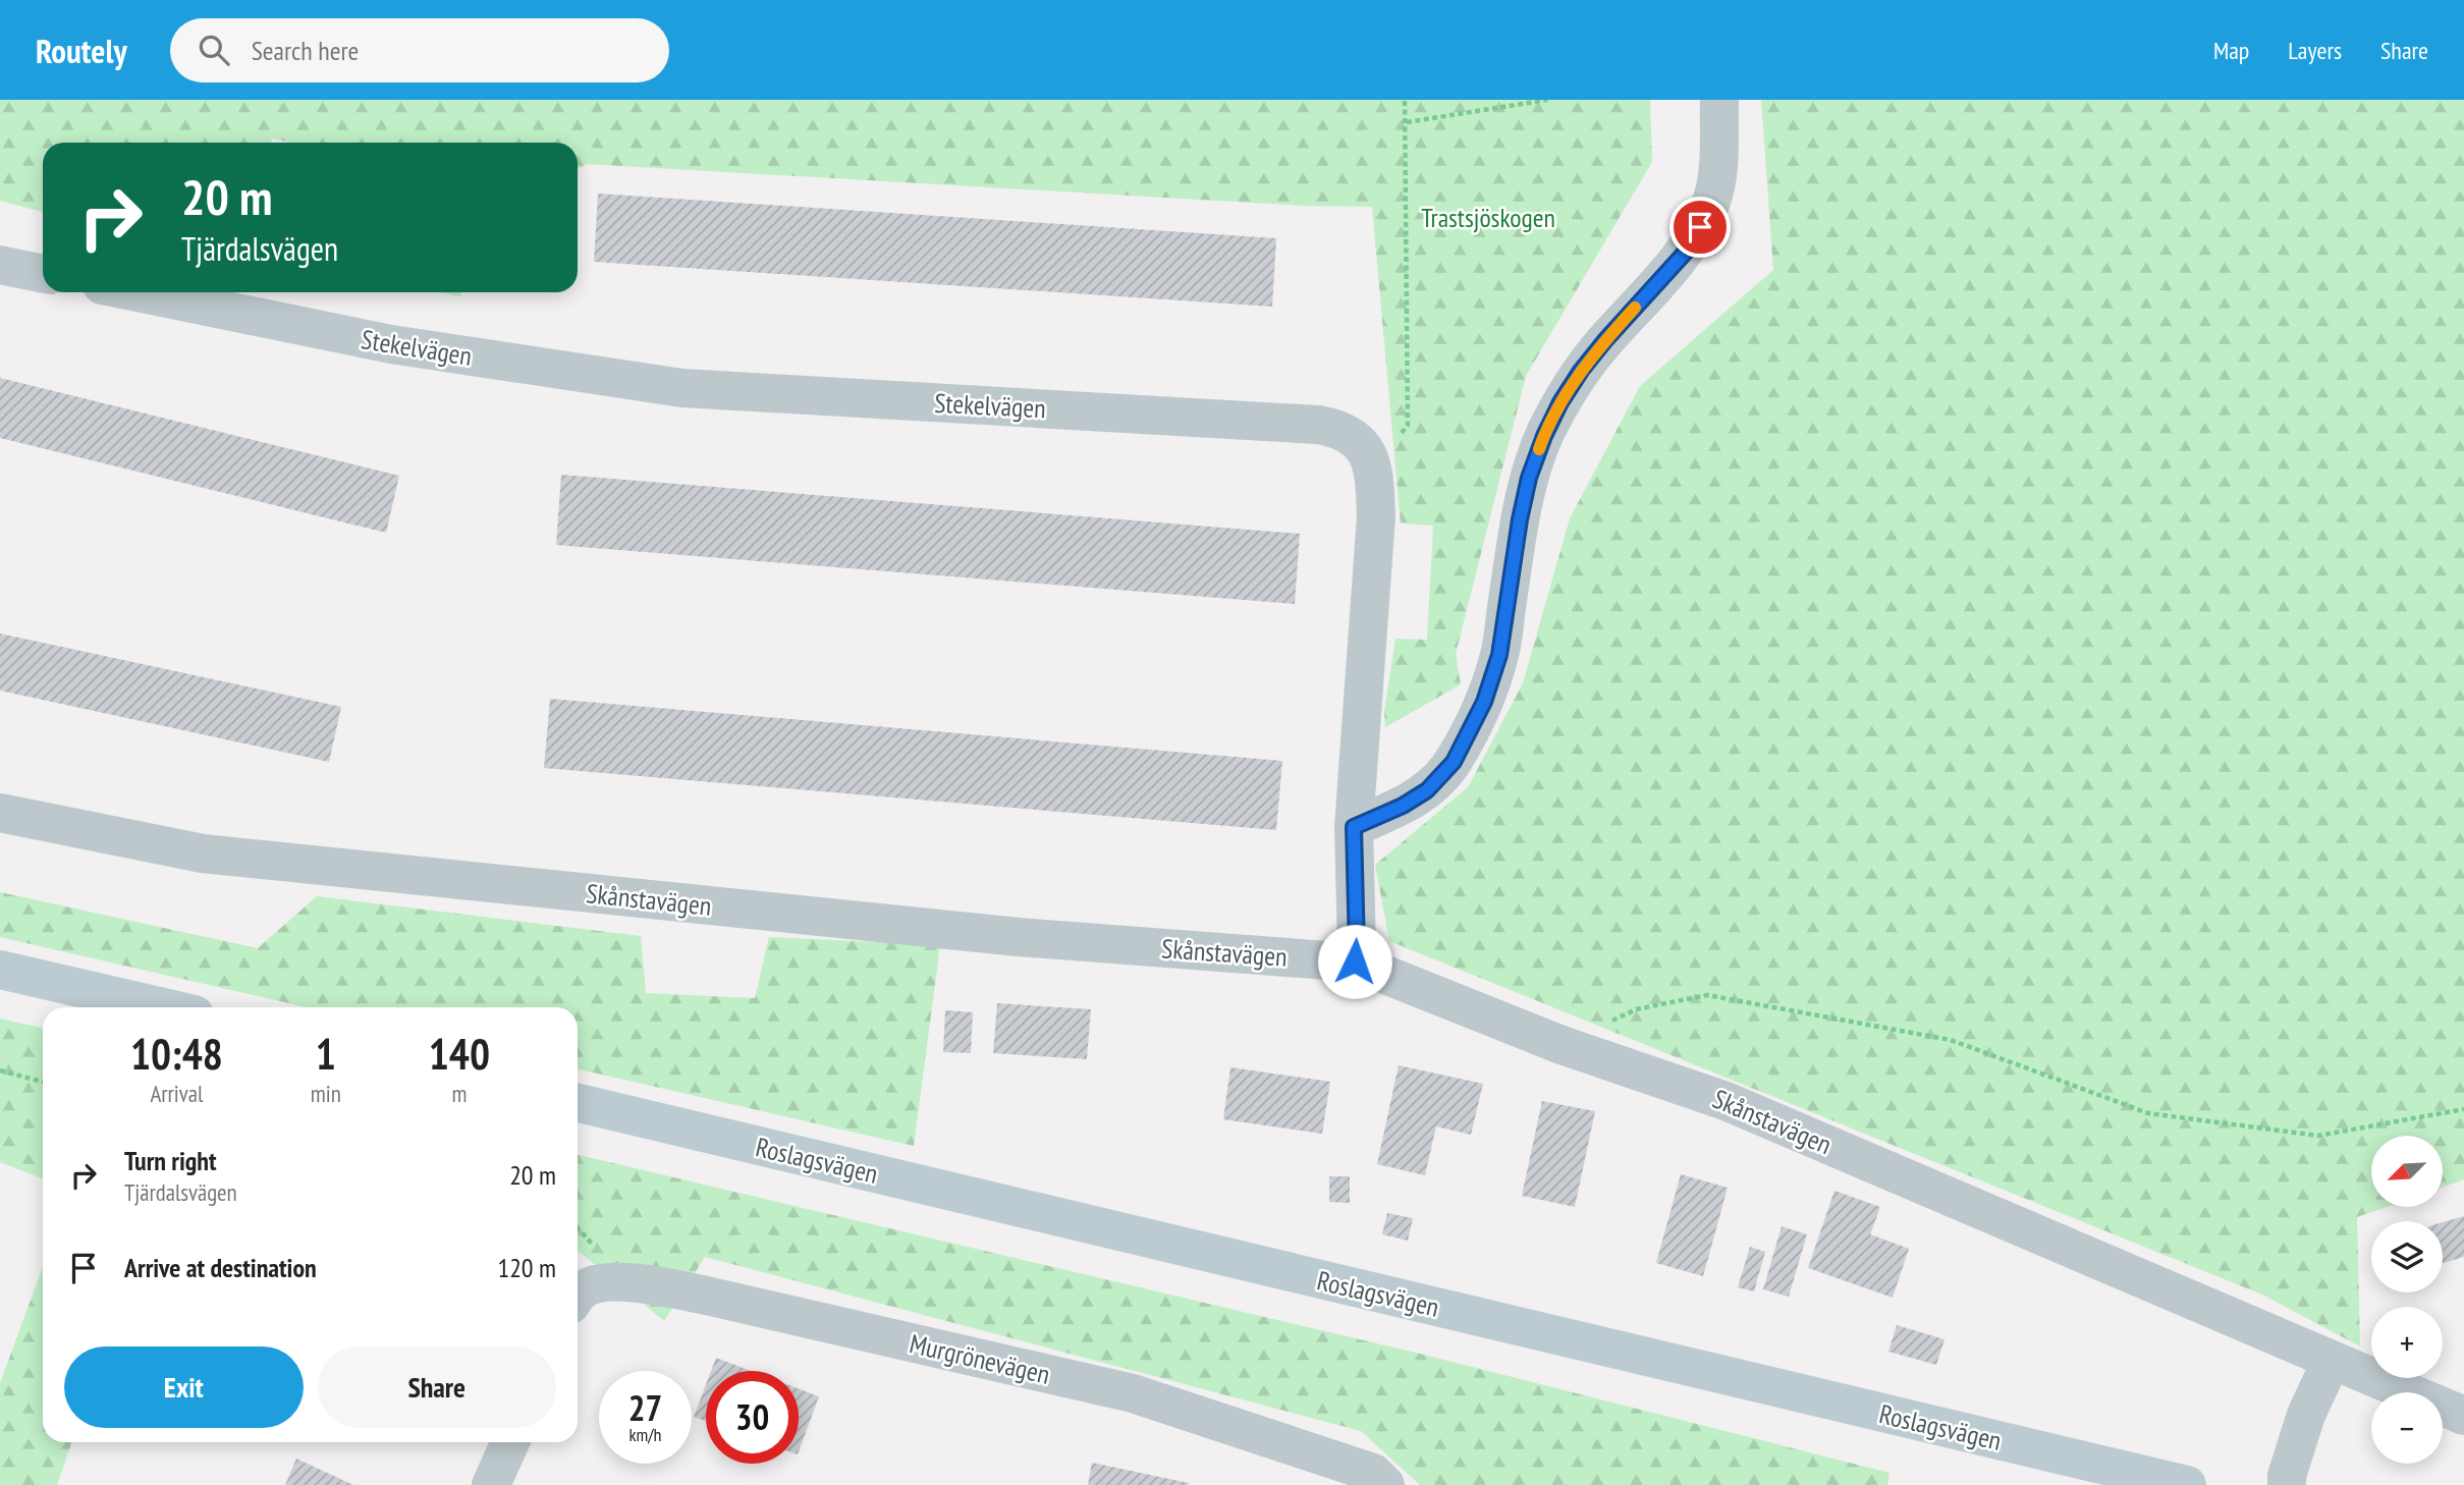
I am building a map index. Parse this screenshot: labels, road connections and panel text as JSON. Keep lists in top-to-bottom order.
{
  "streets": {
    "main road": ["Roslagsvägen"],
    "street": ["Stekelvägen", "Skånstavägen", "Murgrönevägen"]
  },
  "crossings": [
    ["Stekelvägen", "Skånstavägen"]
  ],
  "parks": ["Trastsjöskogen"],
  "north": "bottom left",
  "page": {
    "header": "Routely",
    "search": "Search here",
    "nav": ["Map", "Layers", "Share"],
    "turn": ["20 m", "Tjärdalsvägen"],
    "eta": [
      "10:48",
      "Arrival",
      "1",
      "min",
      "140",
      "m"
    ],
    "list": [
      {
        "name": "Turn right",
        "note": "Tjärdalsvägen",
        "value": "20 m"
      },
      {
        "name": "Arrive at destination",
        "value": "120 m"
      }
    ],
    "map_buttons": ["+", "−"],
    "buttons": ["Exit", "Share"],
    "speed": "27 km/h",
    "limit": "30"
  }
}
